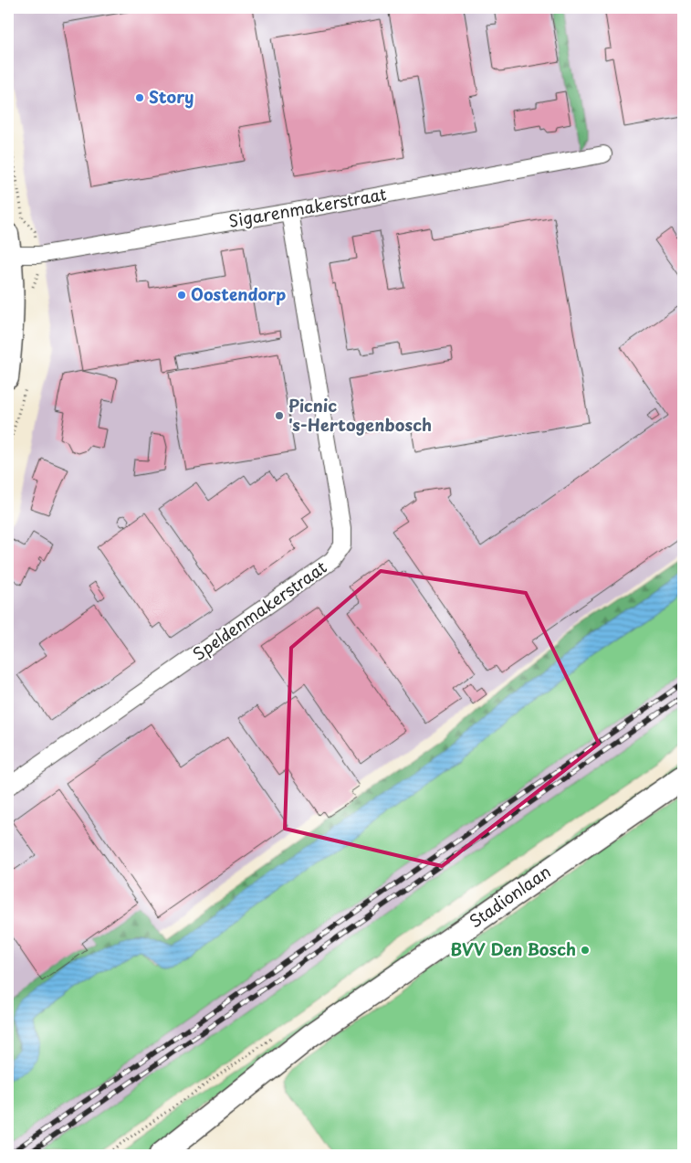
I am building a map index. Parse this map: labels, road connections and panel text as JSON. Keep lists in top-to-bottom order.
{
  "streets": {
    "main road": ["Stadionlaan"],
    "street": ["Sigarenmakerstraat", "Speldenmakerstraat"]
  },
  "crossings": [
    ["Sigarenmakerstraat", "Speldenmakerstraat"]
  ],
  "places": [
    "Story",
    "Oostendorp",
    "Picnic 's-Hertogenbosch",
    "BVV Den Bosch"
  ]
}
